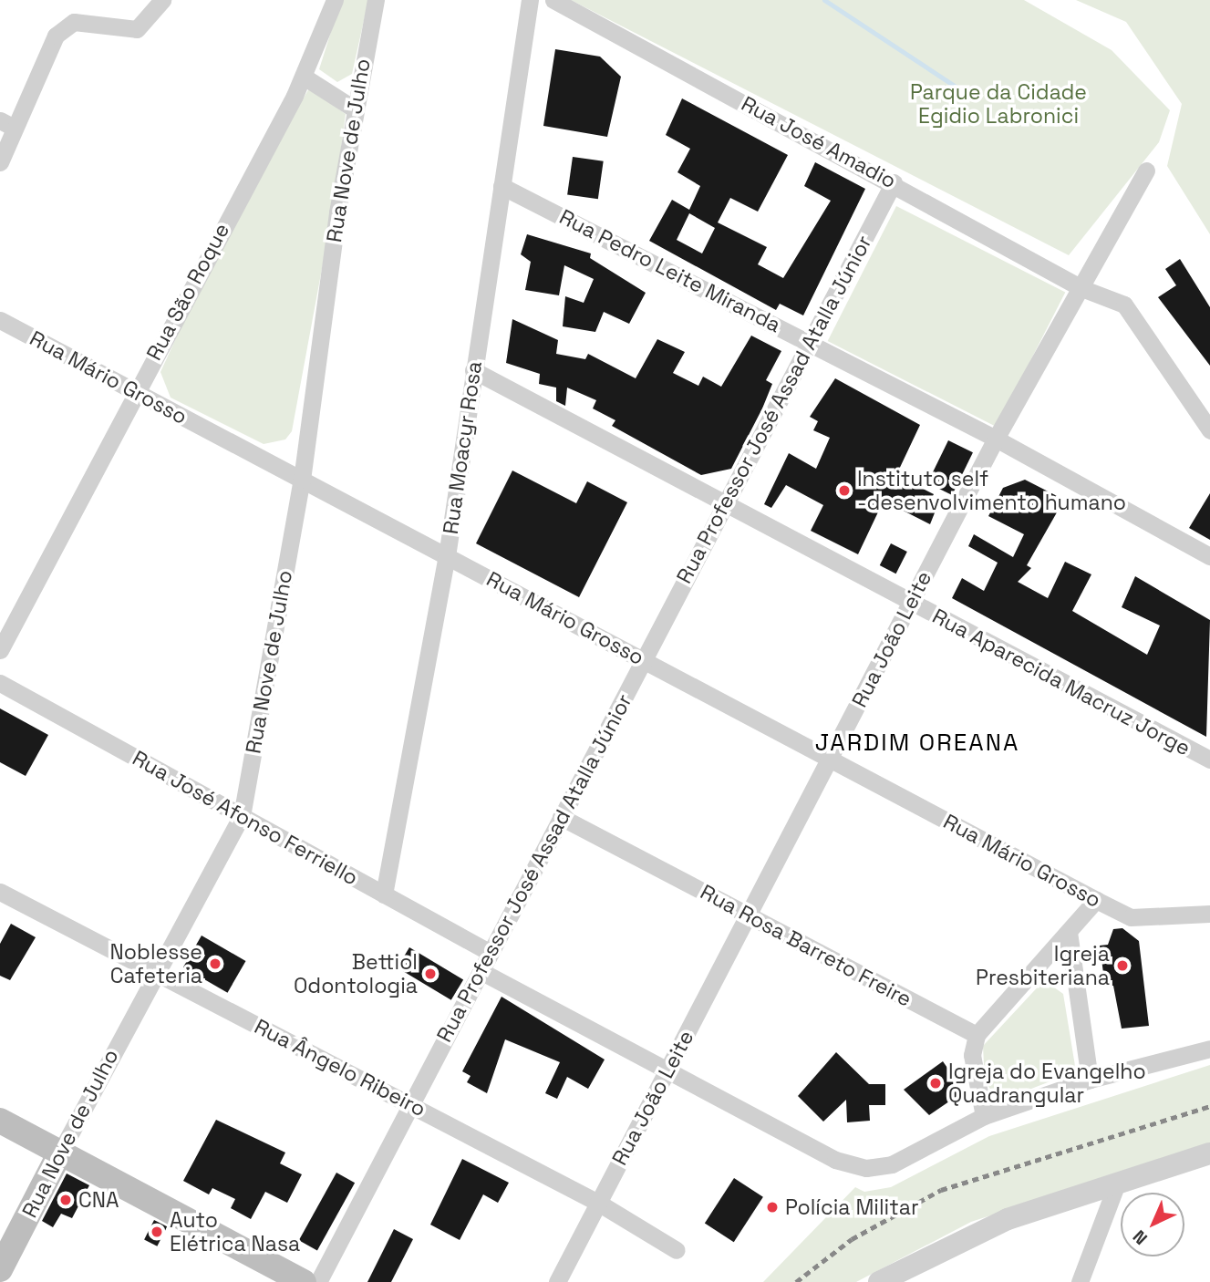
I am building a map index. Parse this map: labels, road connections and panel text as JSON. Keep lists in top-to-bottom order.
{
  "streets": {
    "main road": ["Rua Nove de Julho"],
    "street": [
      "Rua José Amadio",
      "Rua Pedro Leite Miranda",
      "Rua São Roque",
      "Rua Mário Grosso",
      "Rua Professor José Assad Atalla Júnior",
      "Rua Moacyr Rosa",
      "Rua João Leite",
      "Rua Aparecida Macruz Jorge",
      "Rua José Afonso Ferriello",
      "Rua Rosa Barreto Freire",
      "Rua Ângelo Ribeiro"
    ]
  },
  "crossings": [
    ["Rua José Amadio", "Rua Professor José Assad Atalla Júnior"],
    ["Rua José Amadio", "Rua João Leite"],
    ["Rua Nove de Julho", "Rua Mário Grosso"],
    ["Rua Nove de Julho", "Rua José Afonso Ferriello"],
    ["Rua Nove de Julho", "Rua Ângelo Ribeiro"],
    ["Rua Pedro Leite Miranda", "Rua Professor José Assad Atalla Júnior"],
    ["Rua Pedro Leite Miranda", "Rua Moacyr Rosa"],
    ["Rua Pedro Leite Miranda", "Rua João Leite"],
    ["Rua São Roque", "Rua Mário Grosso"],
    ["Rua Mário Grosso", "Rua Professor José Assad Atalla Júnior"],
    ["Rua Mário Grosso", "Rua Moacyr Rosa"],
    ["Rua Mário Grosso", "Rua João Leite"],
    ["Rua Professor José Assad Atalla Júnior", "Rua Aparecida Macruz Jorge"],
    ["Rua Professor José Assad Atalla Júnior", "Rua José Afonso Ferriello"],
    ["Rua Professor José Assad Atalla Júnior", "Rua Rosa Barreto Freire"],
    ["Rua Professor José Assad Atalla Júnior", "Rua Ângelo Ribeiro"],
    ["Rua Moacyr Rosa", "Rua Aparecida Macruz Jorge"],
    ["Rua Moacyr Rosa", "Rua José Afonso Ferriello"],
    ["Rua João Leite", "Rua Aparecida Macruz Jorge"],
    ["Rua João Leite", "Rua Rosa Barreto Freire"],
    ["Rua João Leite", "Rua Ângelo Ribeiro"]
  ],
  "districts": ["JARDIM OREANA"],
  "parks": ["Parque da Cidade Egidio Labronici"],
  "places": [
    "Instituto self -desenvolvimento humano",
    "Noblesse Cafeteria",
    "Igreja Presbiteriana",
    "Bettiol Odontologia",
    "Igreja do Evangelho Quadrangular",
    "CNA",
    "Polícia Militar",
    "Auto Elétrica Nasa"
  ],
  "north": "bottom left"
}
